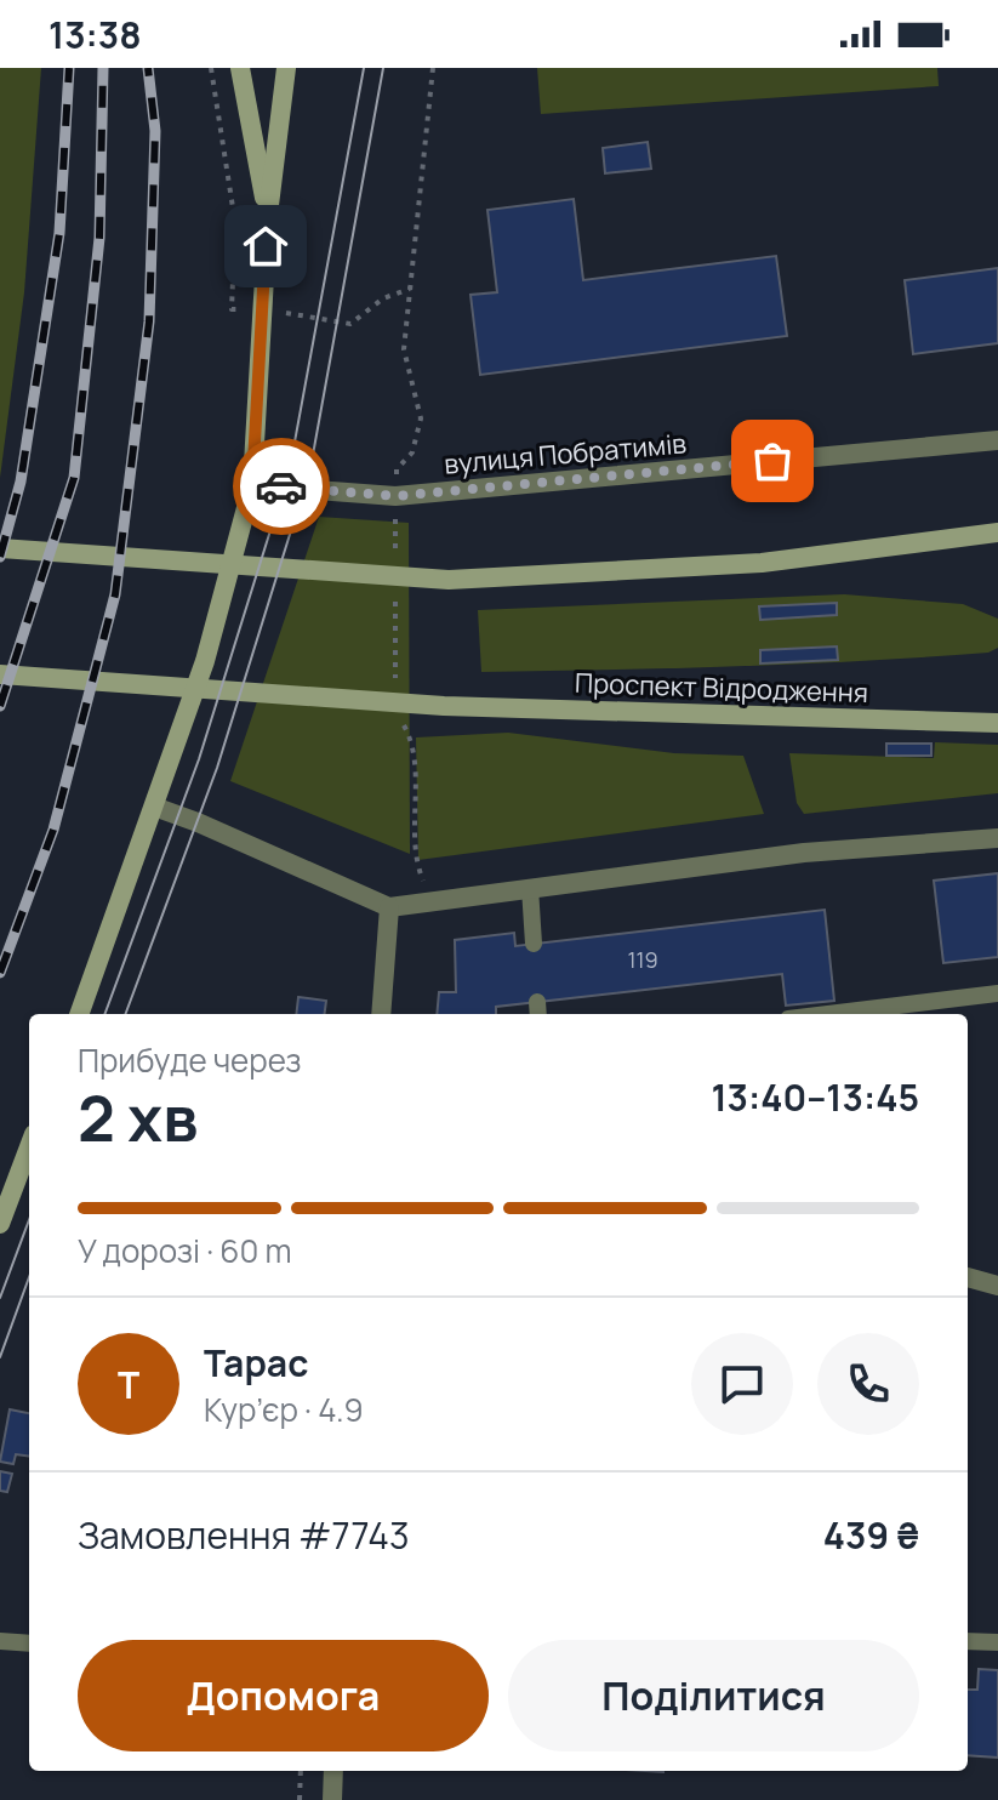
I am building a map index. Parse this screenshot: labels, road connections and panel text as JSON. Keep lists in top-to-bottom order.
{
  "streets": {
    "main road": ["Проспект Відродження"],
    "street": ["вулиця Побратимів"]
  },
  "house_numbers": ["119"],
  "page": {
    "status": "13:38",
    "heading": ["2 хв", "Прибуде через", "13:40–13:45"],
    "panel": [
      "Тарас",
      "Кур’єр · 4.9",
      "Замовлення #7743",
      "439 ₴"
    ],
    "bar": "У дорозі · 60 m",
    "round": "Т",
    "buttons": ["Допомога", "Поділитися"]
  }
}
